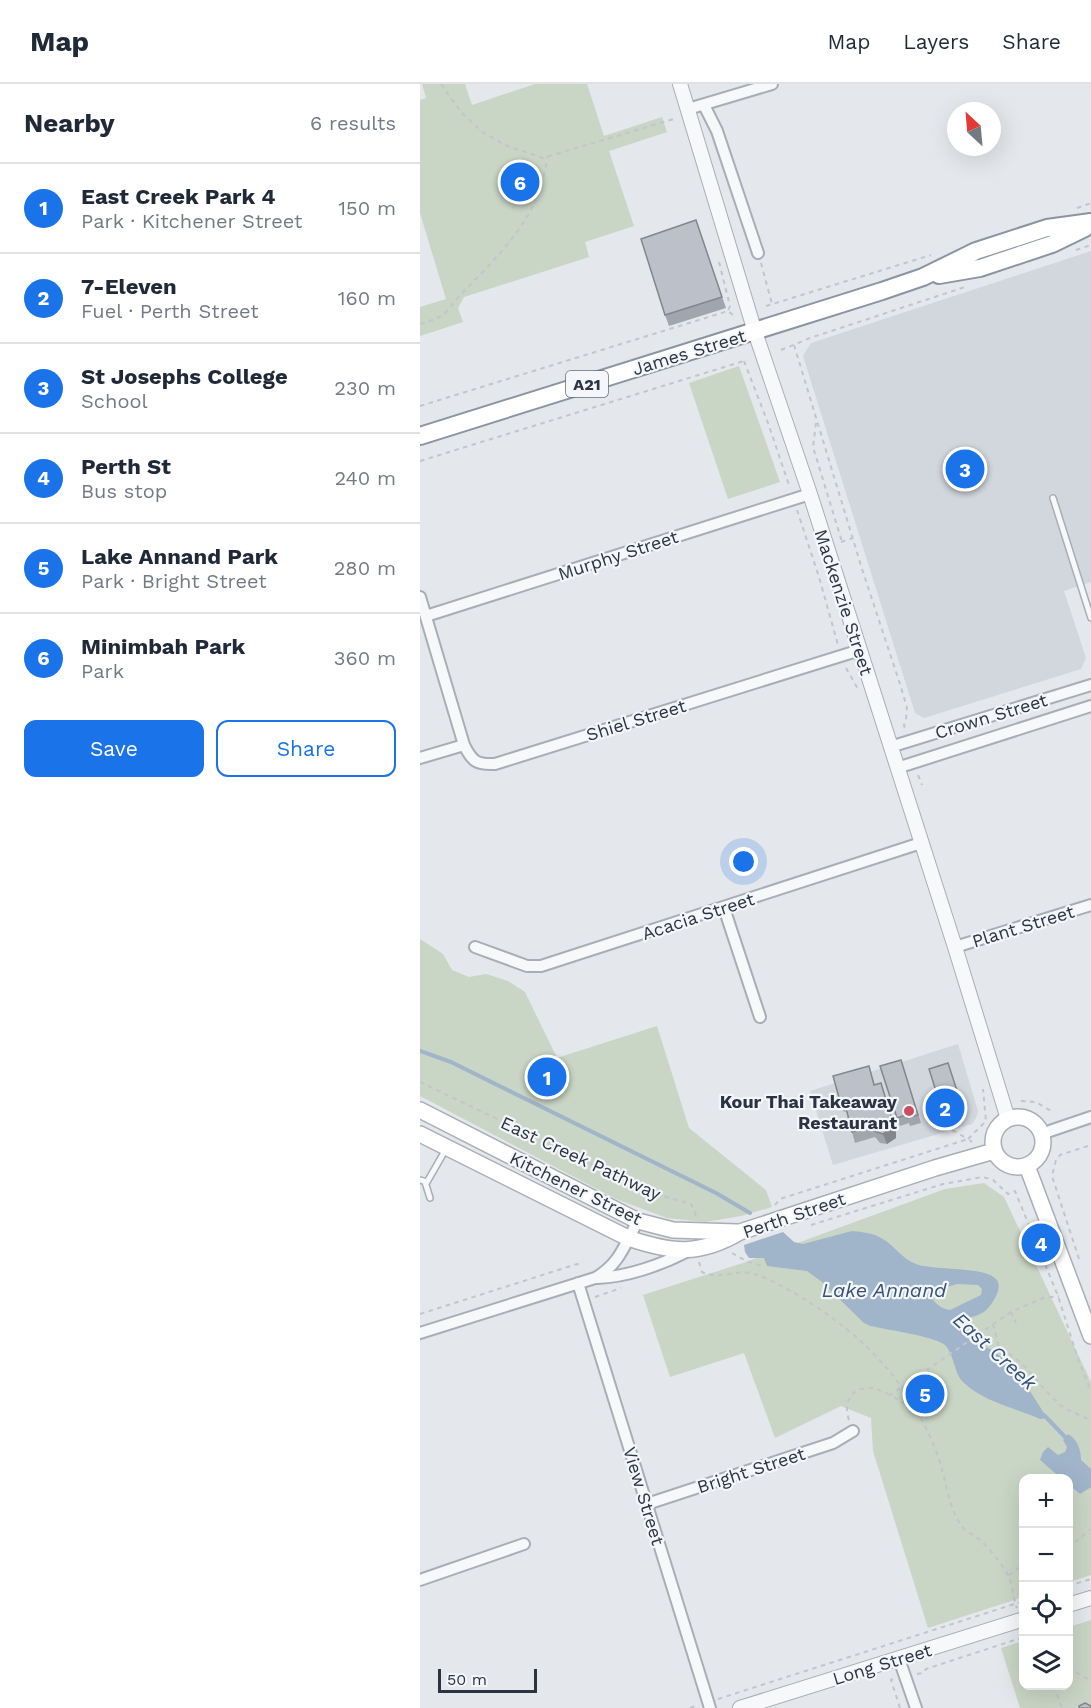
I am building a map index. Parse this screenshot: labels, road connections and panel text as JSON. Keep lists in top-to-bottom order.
{
  "streets": {
    "highway": ["James Street", "A21"],
    "main road": ["Kitchener Street", "Perth Street"],
    "street": [
      "Murphy Street",
      "Mackenzie Street",
      "Crown Street",
      "Shiel Street",
      "Acacia Street",
      "Plant Street",
      "Bright Street",
      "View Street",
      "Long Street"
    ],
    "path": ["East Creek Pathway"]
  },
  "crossings": [
    ["James Street", "Mackenzie Street"],
    ["Murphy Street", "Mackenzie Street"],
    ["Mackenzie Street", "Crown Street"],
    ["Mackenzie Street", "Shiel Street"],
    ["Mackenzie Street", "Acacia Street"],
    ["Mackenzie Street", "Plant Street"],
    ["Mackenzie Street", "Perth Street"],
    ["East Creek Pathway", "Kitchener Street"],
    ["Kitchener Street", "Perth Street"],
    ["Perth Street", "View Street"],
    ["Bright Street", "View Street"]
  ],
  "water": ["Lake Annand", "East Creek"],
  "places": ["Kour Thai Takeaway Restaurant"],
  "scale_bar": "50 m",
  "north": "top left",
  "page": {
    "header": "Map",
    "nav": ["Map", "Layers", "Share"],
    "heading": ["Nearby", "6 results"],
    "pins": [
      "6",
      "3",
      "1",
      "2",
      "4",
      "5"
    ],
    "list": [
      {
        "mark": "1",
        "name": "East Creek Park 4",
        "note": "Park · Kitchener Street",
        "value": "150 m"
      },
      {
        "mark": "2",
        "name": "7-Eleven",
        "note": "Fuel · Perth Street",
        "value": "160 m"
      },
      {
        "mark": "3",
        "name": "St Josephs College",
        "note": "School",
        "value": "230 m"
      },
      {
        "mark": "4",
        "name": "Perth St",
        "note": "Bus stop",
        "value": "240 m"
      },
      {
        "mark": "5",
        "name": "Lake Annand Park",
        "note": "Park · Bright Street",
        "value": "280 m"
      },
      {
        "mark": "6",
        "name": "Minimbah Park",
        "note": "Park",
        "value": "360 m"
      }
    ],
    "buttons": ["Save", "Share"],
    "map_buttons": ["+", "−"],
    "scale": "50 m"
  }
}
